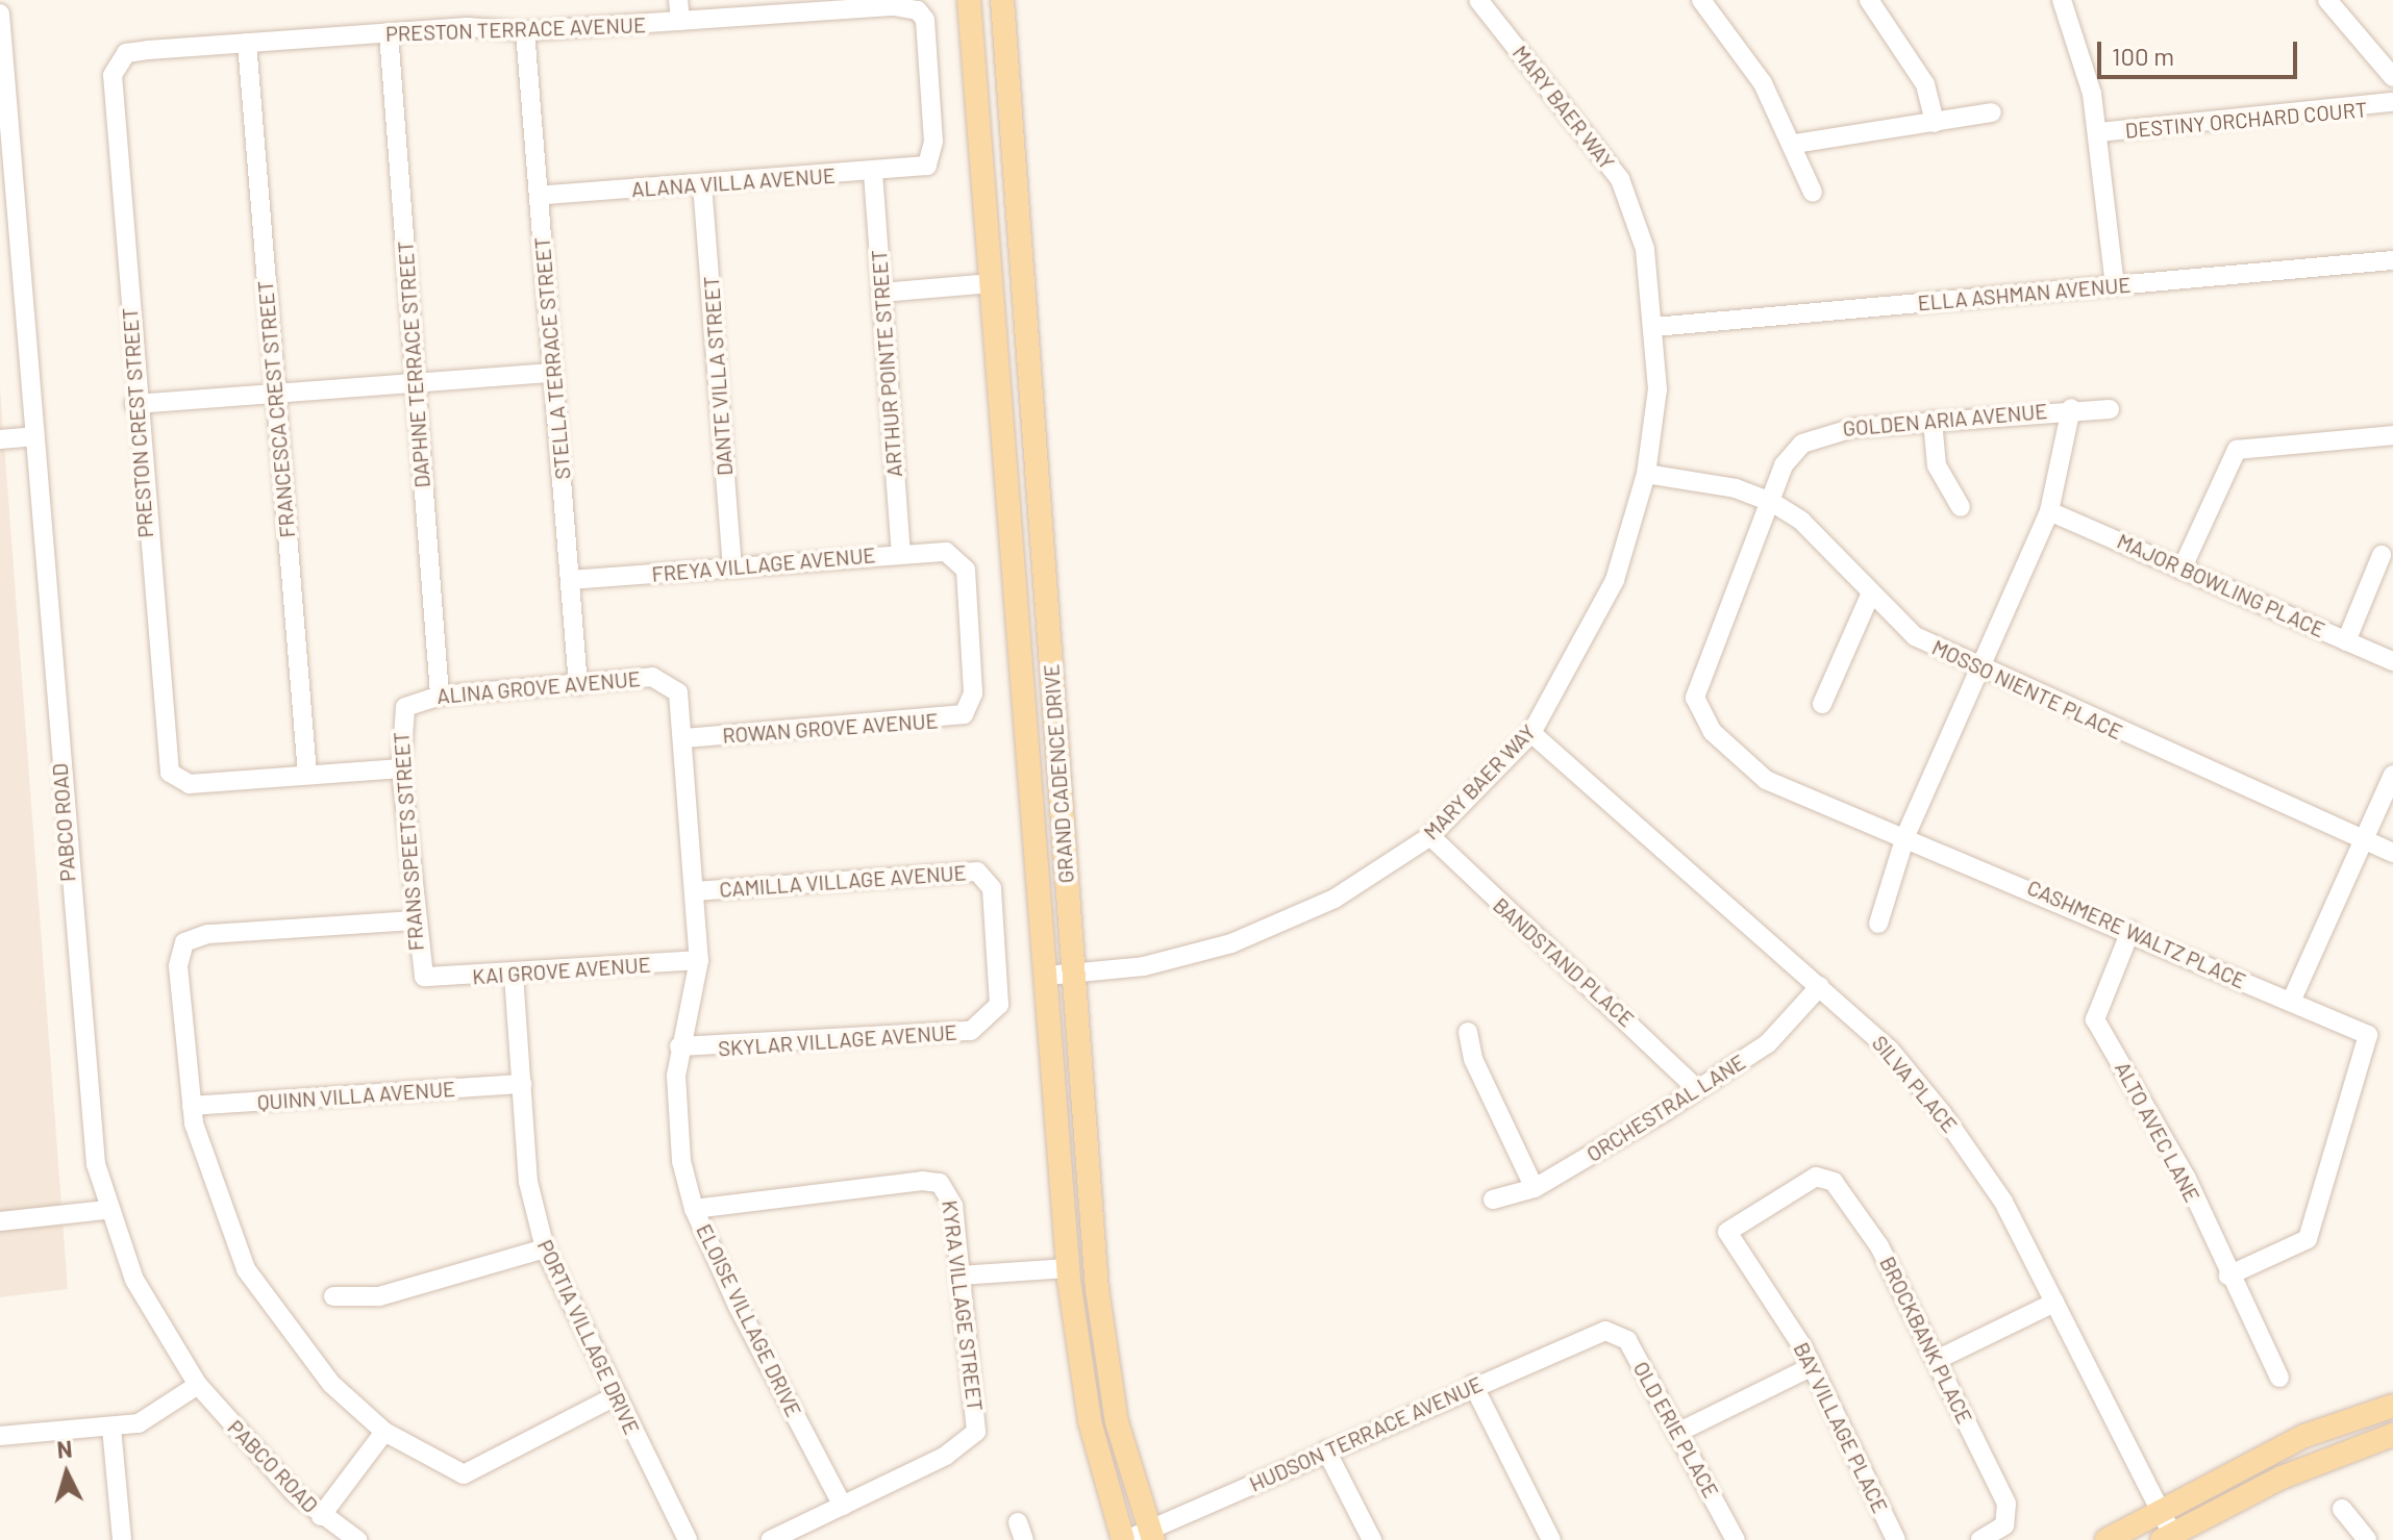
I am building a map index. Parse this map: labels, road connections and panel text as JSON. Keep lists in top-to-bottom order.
{
  "streets": {
    "main road": ["GRAND CADENCE DRIVE"],
    "street": [
      "PRESTON TERRACE AVENUE",
      "MARY BAER WAY",
      "DESTINY ORCHARD COURT",
      "ALANA VILLA AVENUE",
      "ELLA ASHMAN AVENUE",
      "STELLA TERRACE STREET",
      "ARTHUR POINTE STREET",
      "DAPHNE TERRACE STREET",
      "DANTE VILLA STREET",
      "FRANCESCA CREST STREET",
      "GOLDEN ARIA AVENUE",
      "PRESTON CREST STREET",
      "FREYA VILLAGE AVENUE",
      "MAJOR BOWLING PLACE",
      "ALINA GROVE AVENUE",
      "MOSSO NIENTE PLACE",
      "ROWAN GROVE AVENUE",
      "PABCO ROAD",
      "FRANS SPEETS STREET",
      "CAMILLA VILLAGE AVENUE",
      "CASHMERE WALTZ PLACE",
      "BANDSTAND PLACE",
      "KAI GROVE AVENUE",
      "SKYLAR VILLAGE AVENUE",
      "SILVA PLACE",
      "QUINN VILLA AVENUE",
      "ORCHESTRAL LANE",
      "ALTO AVEC LANE",
      "KYRA VILLAGE STREET",
      "ELOISE VILLAGE DRIVE",
      "PORTIA VILLAGE DRIVE",
      "BROCKBANK PLACE",
      "BAY VILLAGE PLACE",
      "OLD ERIE PLACE",
      "HUDSON TERRACE AVENUE"
    ]
  },
  "crossings": [
    ["PRESTON TERRACE AVENUE", "ALANA VILLA AVENUE"],
    ["PRESTON TERRACE AVENUE", "STELLA TERRACE STREET"],
    ["PRESTON TERRACE AVENUE", "DAPHNE TERRACE STREET"],
    ["PRESTON TERRACE AVENUE", "FRANCESCA CREST STREET"],
    ["PRESTON TERRACE AVENUE", "PRESTON CREST STREET"],
    ["MARY BAER WAY", "ELLA ASHMAN AVENUE"],
    ["MARY BAER WAY", "MOSSO NIENTE PLACE"],
    ["MARY BAER WAY", "GRAND CADENCE DRIVE"],
    ["MARY BAER WAY", "BANDSTAND PLACE"],
    ["MARY BAER WAY", "SILVA PLACE"],
    ["ALANA VILLA AVENUE", "STELLA TERRACE STREET"],
    ["ALANA VILLA AVENUE", "ARTHUR POINTE STREET"],
    ["ALANA VILLA AVENUE", "DANTE VILLA STREET"],
    ["STELLA TERRACE STREET", "FREYA VILLAGE AVENUE"],
    ["STELLA TERRACE STREET", "ALINA GROVE AVENUE"],
    ["ARTHUR POINTE STREET", "FREYA VILLAGE AVENUE"],
    ["DAPHNE TERRACE STREET", "ALINA GROVE AVENUE"],
    ["DANTE VILLA STREET", "FREYA VILLAGE AVENUE"],
    ["FRANCESCA CREST STREET", "PRESTON CREST STREET"],
    ["GOLDEN ARIA AVENUE", "MOSSO NIENTE PLACE"],
    ["GOLDEN ARIA AVENUE", "CASHMERE WALTZ PLACE"],
    ["FREYA VILLAGE AVENUE", "ROWAN GROVE AVENUE"],
    ["ALINA GROVE AVENUE", "FRANS SPEETS STREET"],
    ["ALINA GROVE AVENUE", "ELOISE VILLAGE DRIVE"],
    ["ROWAN GROVE AVENUE", "ELOISE VILLAGE DRIVE"],
    ["GRAND CADENCE DRIVE", "HUDSON TERRACE AVENUE"],
    ["FRANS SPEETS STREET", "KAI GROVE AVENUE"],
    ["CAMILLA VILLAGE AVENUE", "SKYLAR VILLAGE AVENUE"],
    ["CAMILLA VILLAGE AVENUE", "ELOISE VILLAGE DRIVE"],
    ["CASHMERE WALTZ PLACE", "ALTO AVEC LANE"],
    ["BANDSTAND PLACE", "ORCHESTRAL LANE"],
    ["KAI GROVE AVENUE", "ELOISE VILLAGE DRIVE"],
    ["KAI GROVE AVENUE", "PORTIA VILLAGE DRIVE"],
    ["SKYLAR VILLAGE AVENUE", "ELOISE VILLAGE DRIVE"],
    ["SILVA PLACE", "ORCHESTRAL LANE"],
    ["QUINN VILLA AVENUE", "PORTIA VILLAGE DRIVE"],
    ["KYRA VILLAGE STREET", "ELOISE VILLAGE DRIVE"],
    ["BROCKBANK PLACE", "BAY VILLAGE PLACE"],
    ["OLD ERIE PLACE", "HUDSON TERRACE AVENUE"]
  ],
  "scale_bar": "100 m",
  "north": "top"
}
